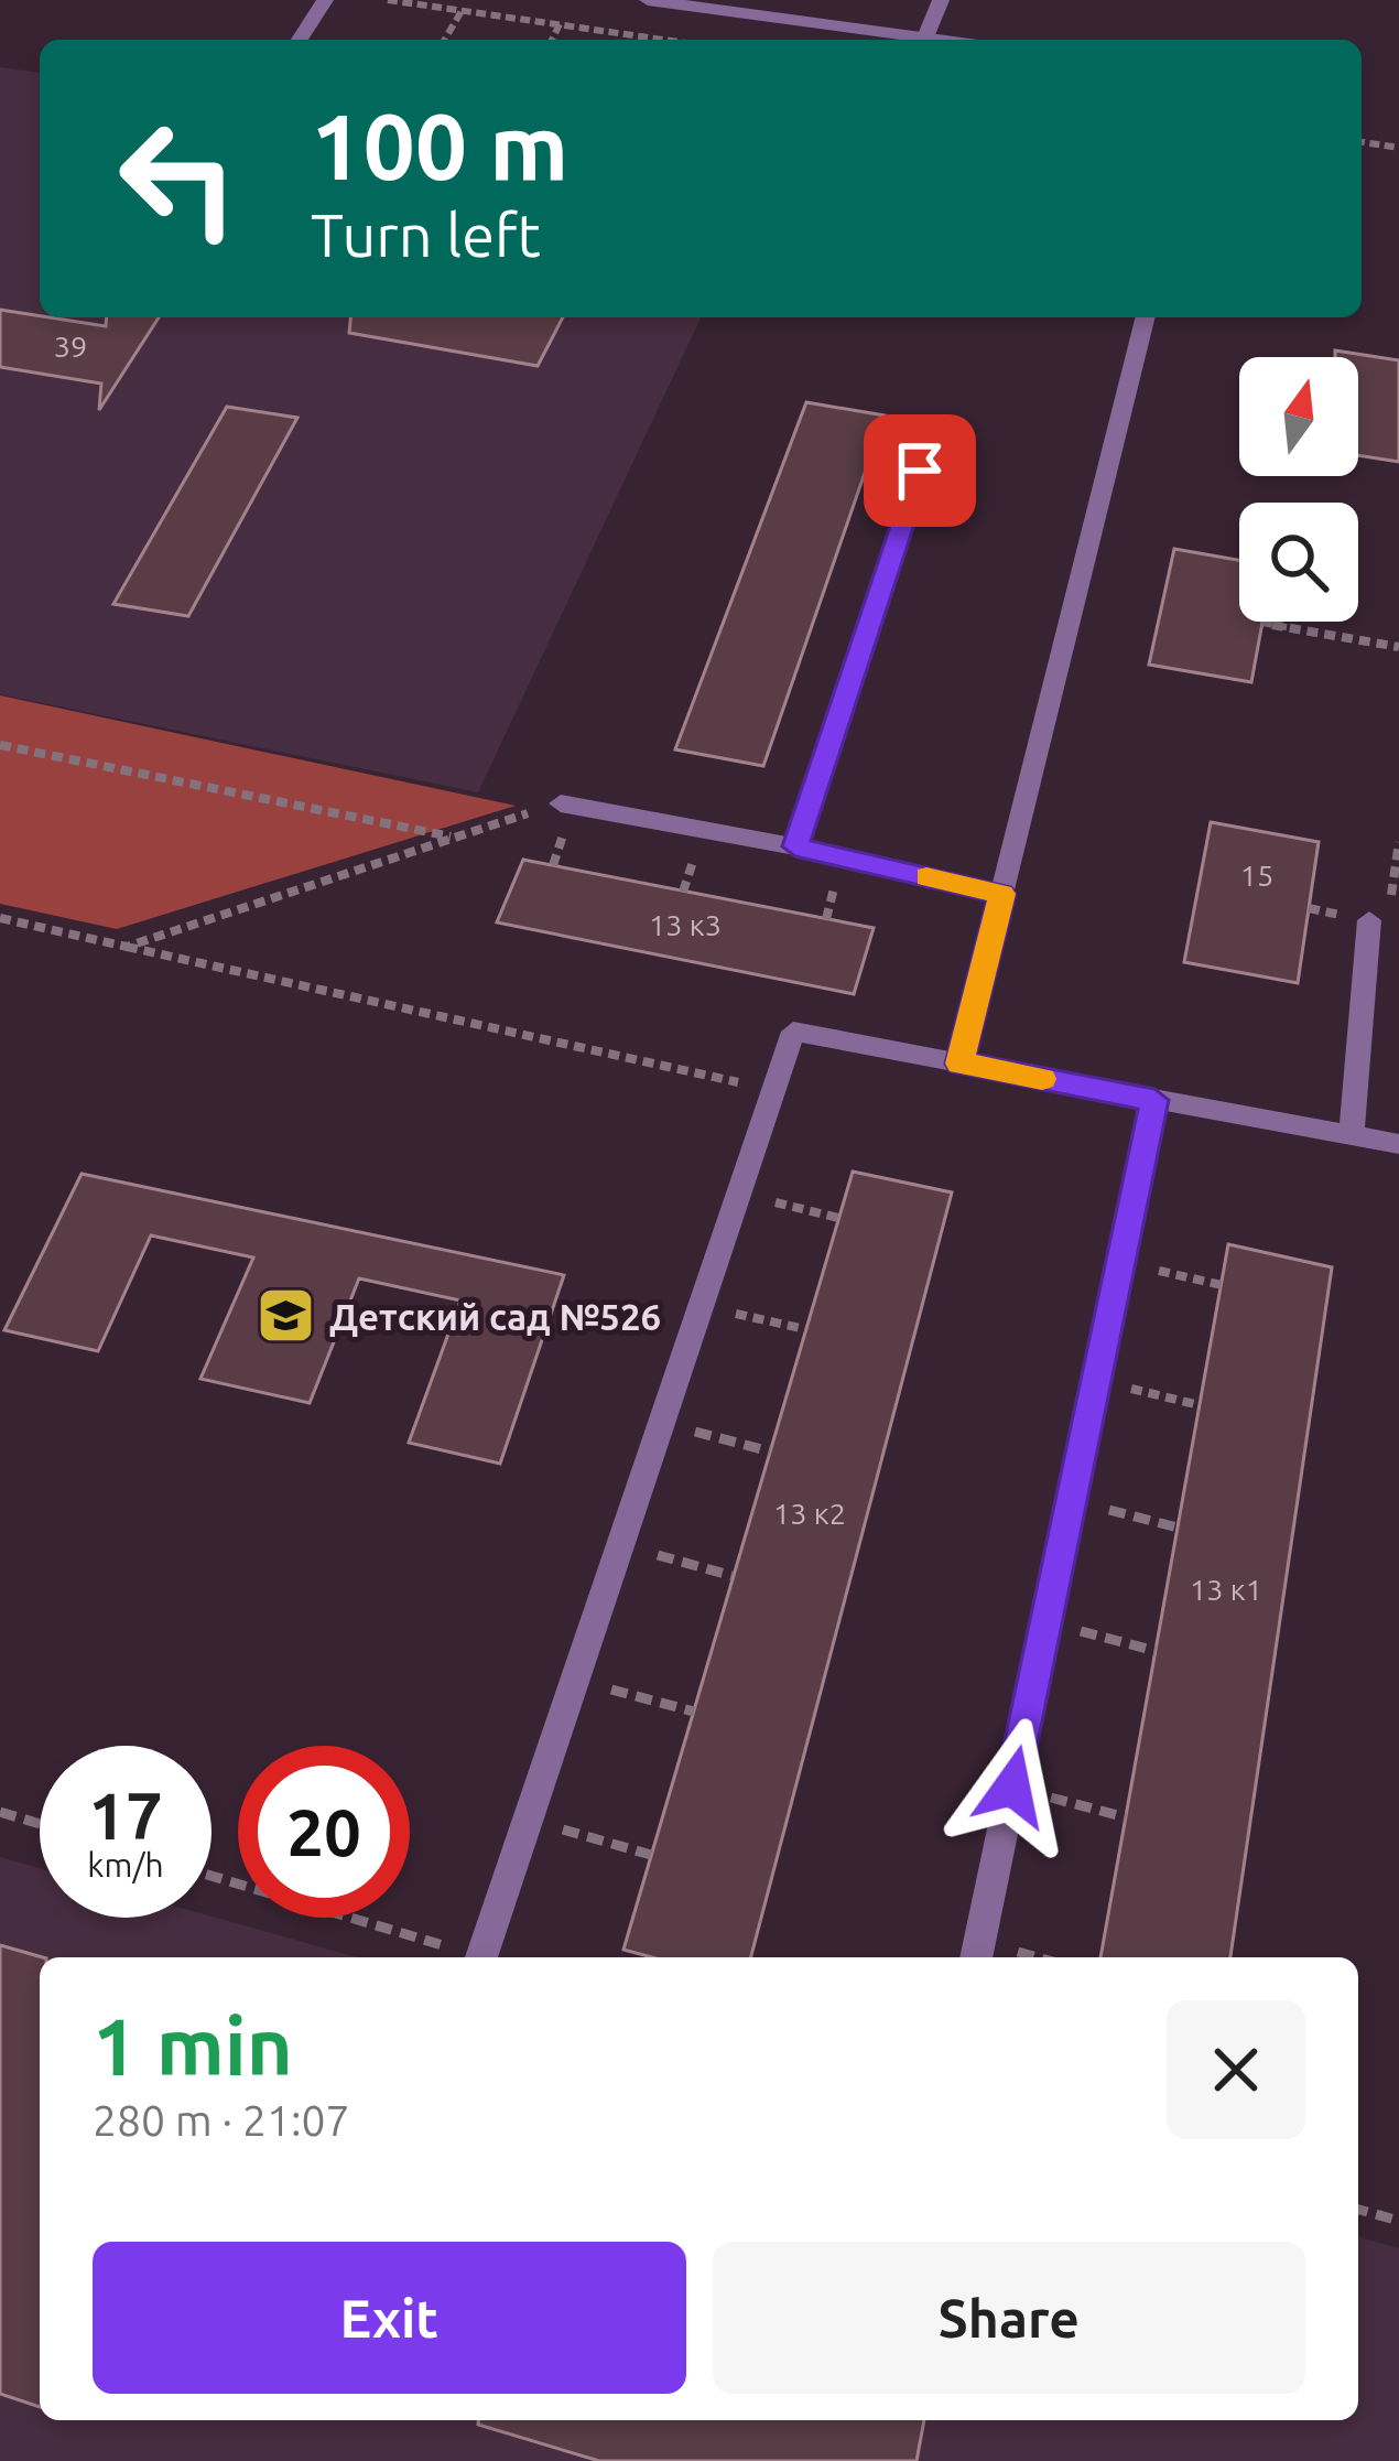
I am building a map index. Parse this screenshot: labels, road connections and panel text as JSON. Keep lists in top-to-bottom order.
{
  "places": {
    "school or university": ["Детский сад №526"]
  },
  "house_numbers": [
    "39",
    "15",
    "13 к3",
    "13 к2",
    "13 к1"
  ],
  "north": "top",
  "page": {
    "turn": ["100 m", "Turn left"],
    "speed": "17 km/h",
    "limit": "20",
    "heading": ["1 min", "280 m · 21:07"],
    "buttons": ["Exit", "Share"]
  }
}
